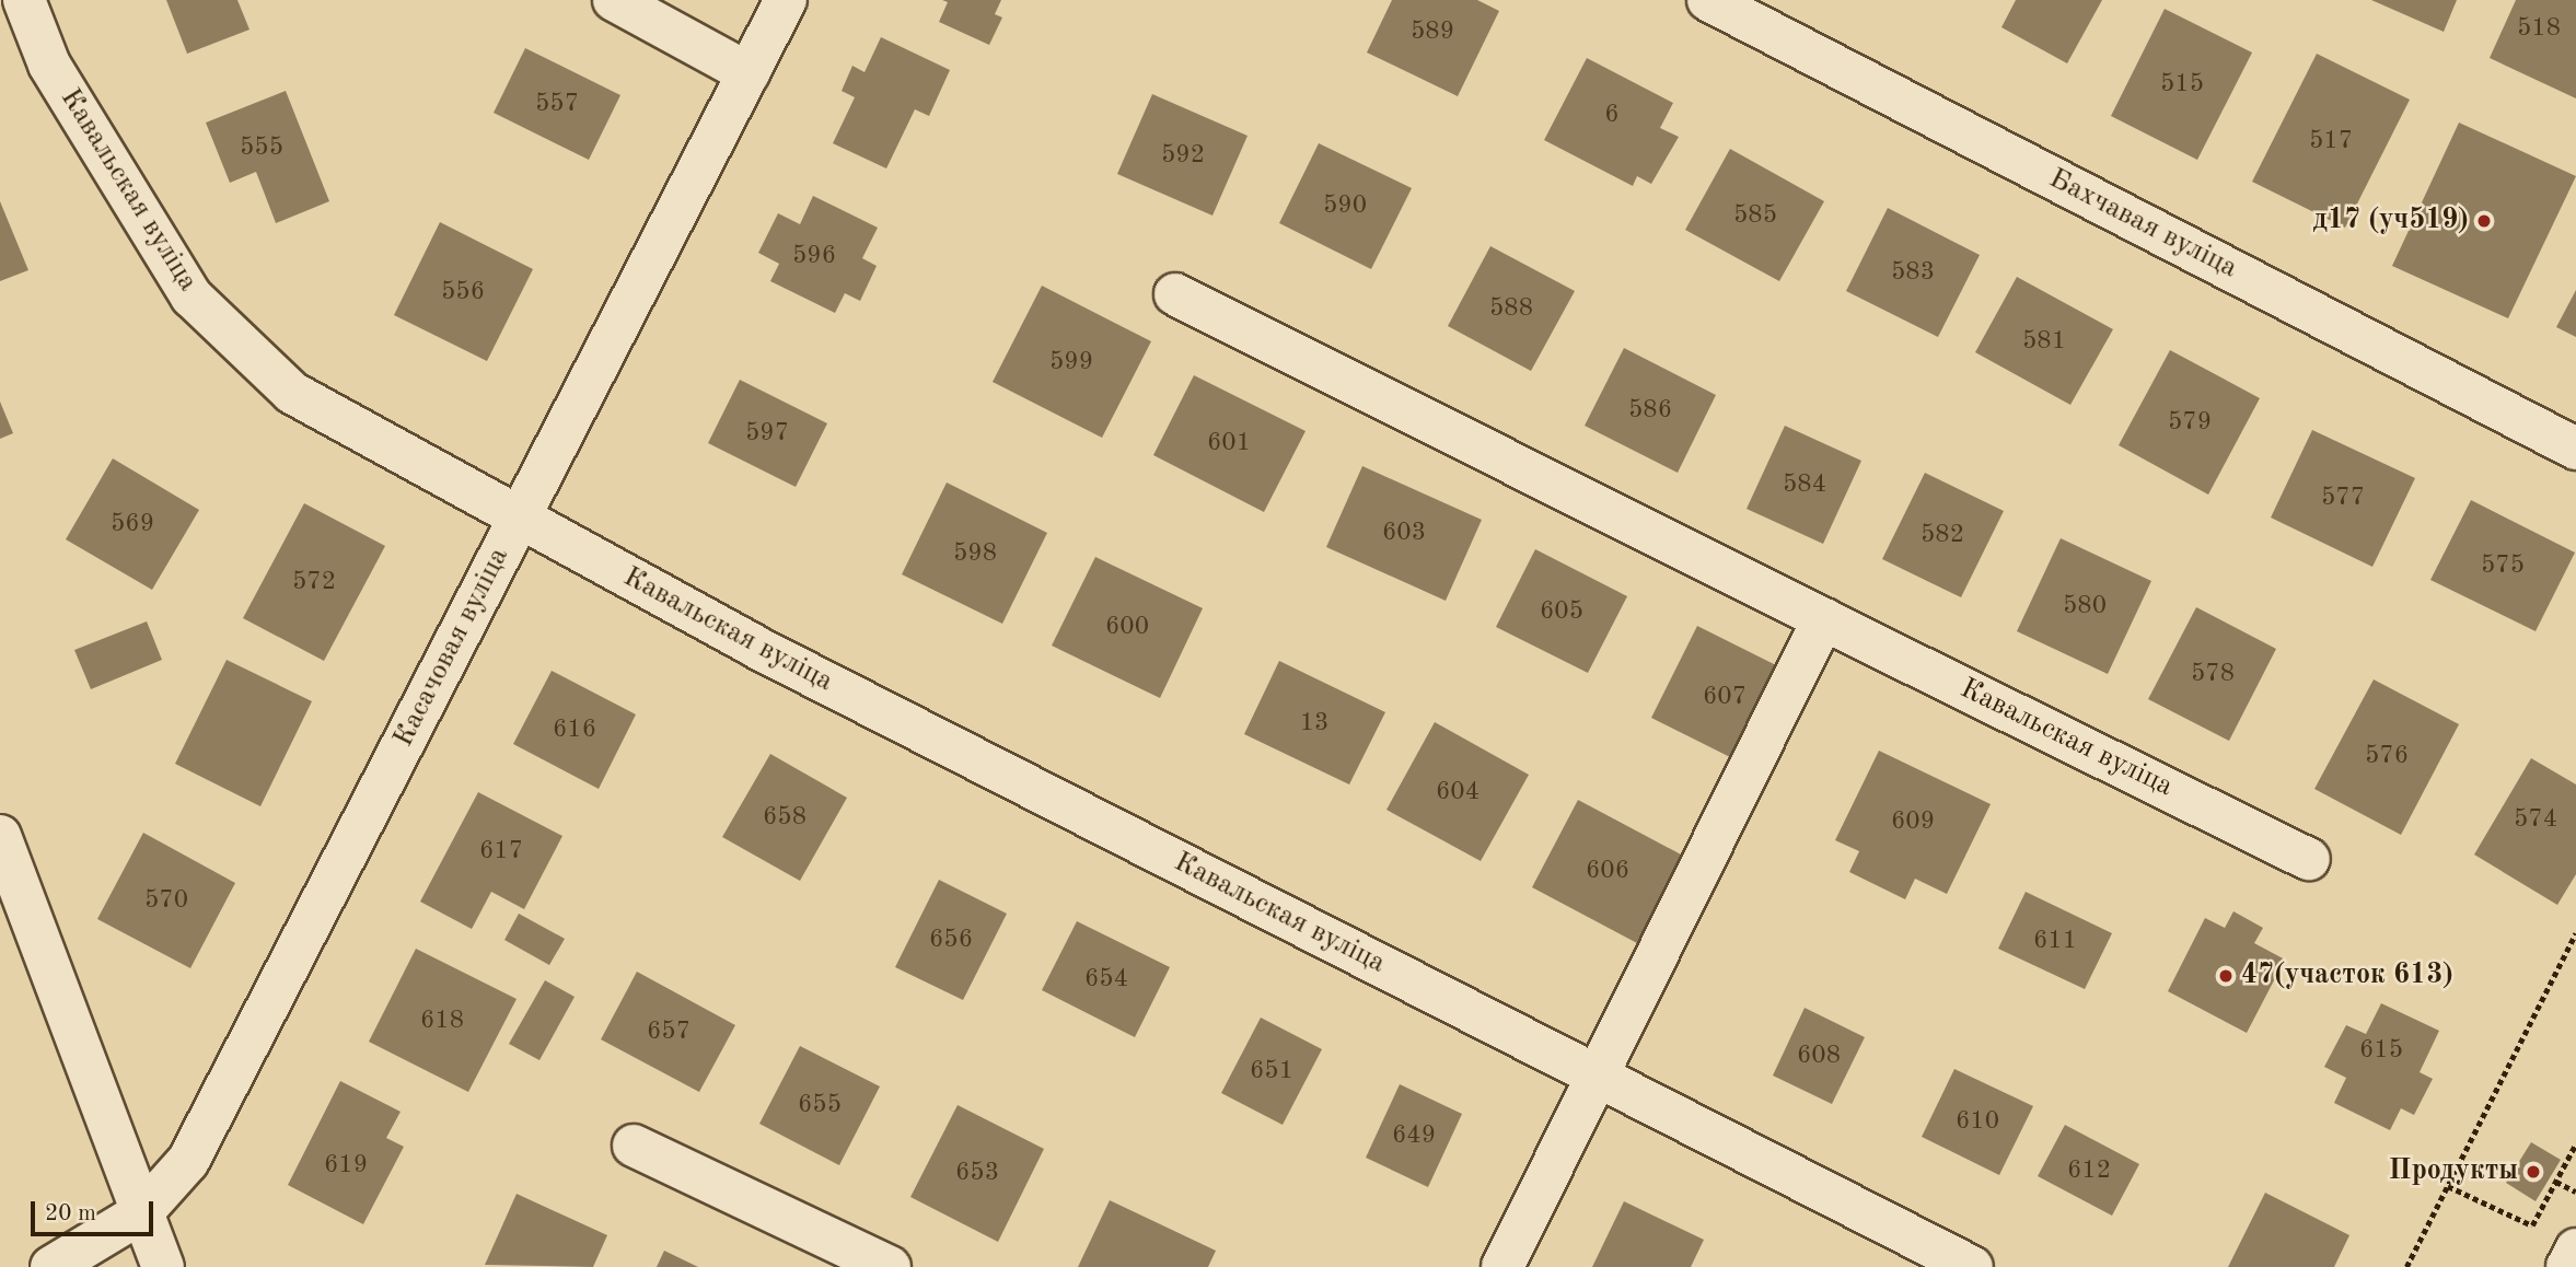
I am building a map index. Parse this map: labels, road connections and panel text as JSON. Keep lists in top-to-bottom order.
{
  "streets": {
    "street": ["Кавальская вуліца", "Бахчавая вуліца", "Касачовая вуліца"]
  },
  "crossings": [
    ["Кавальская вуліца", "Касачовая вуліца"]
  ],
  "places": ["д17 (уч519)", "47(участок 613)", "Продукты"],
  "house_numbers": [
    "518",
    "589",
    "515",
    "557",
    "6",
    "517",
    "555",
    "592",
    "590",
    "585",
    "596",
    "583",
    "556",
    "588",
    "581",
    "599",
    "586",
    "579",
    "597",
    "601",
    "584",
    "577",
    "569",
    "603",
    "582",
    "598",
    "575",
    "572",
    "580",
    "605",
    "600",
    "578",
    "607",
    "13",
    "616",
    "576",
    "604",
    "658",
    "574",
    "609",
    "617",
    "606",
    "570",
    "656",
    "611",
    "654",
    "618",
    "657",
    "615",
    "608",
    "651",
    "655",
    "610",
    "649",
    "619",
    "612",
    "653"
  ],
  "scale_bar": "20 m"
}
